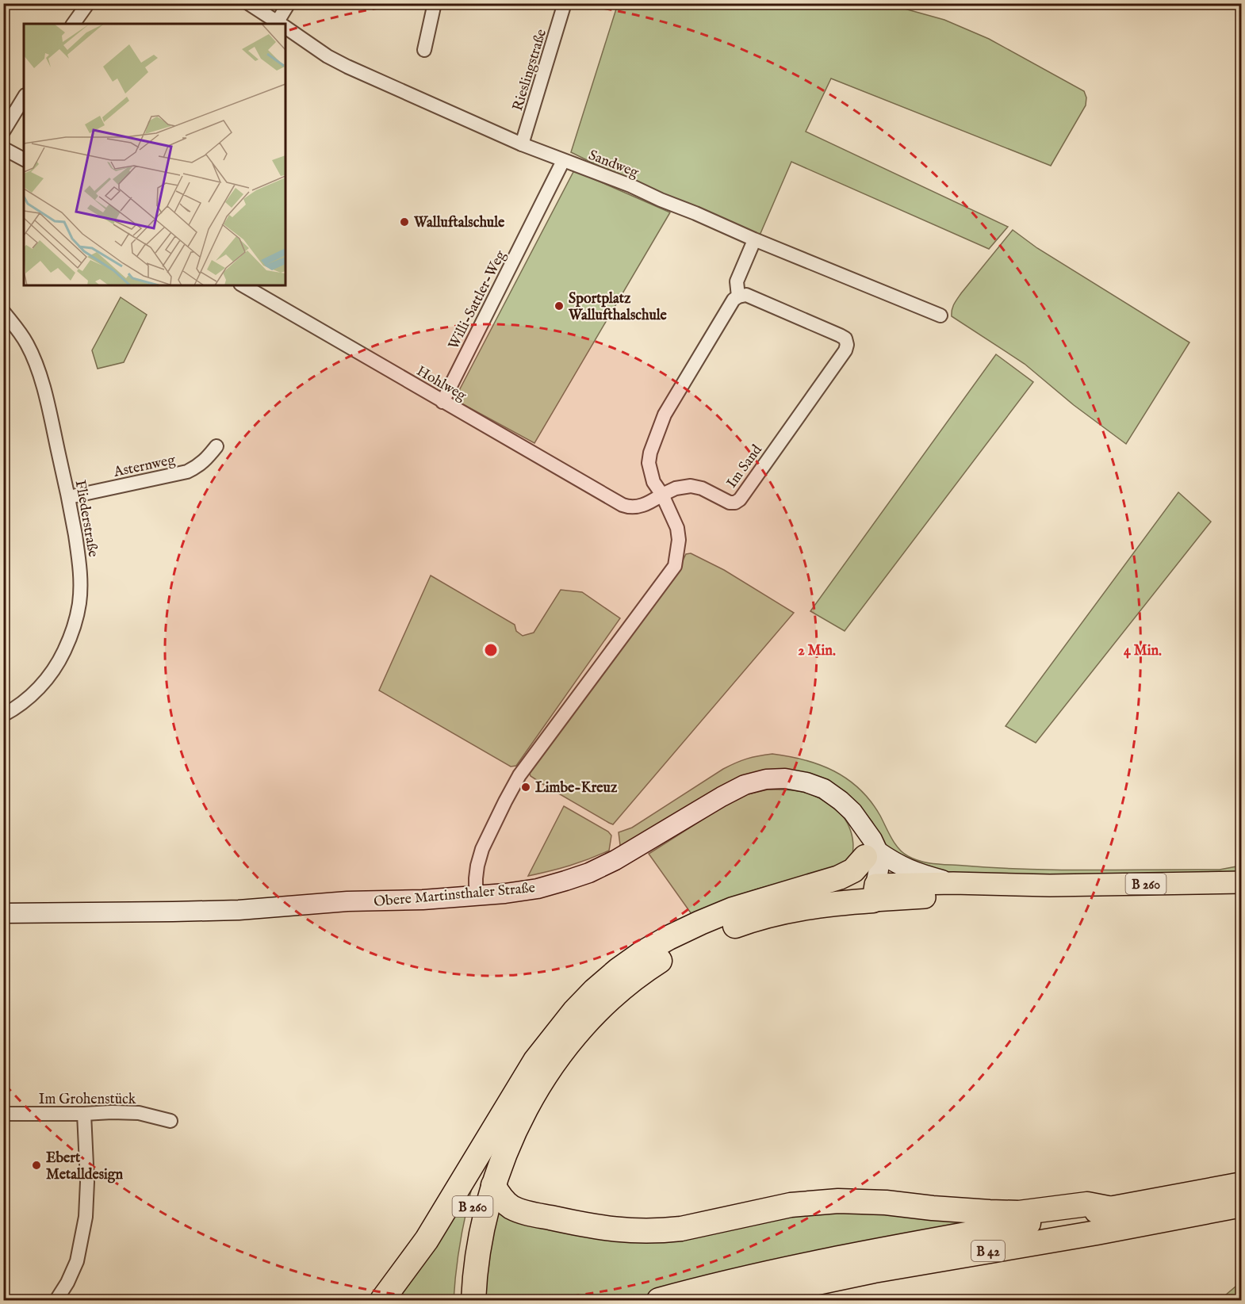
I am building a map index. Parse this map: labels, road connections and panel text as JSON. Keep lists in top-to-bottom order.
{
  "streets": {
    "highway": ["B 260", "B 42"],
    "street": [
      "Rieslingstraße",
      "Sandweg",
      "Willi-Sattler-Weg",
      "Hohlweg",
      "Asternweg",
      "Im Sand",
      "Fliederstraße",
      "Obere Martinsthaler Straße",
      "Im Grohenstück"
    ]
  },
  "crossings": [
    ["Rieslingstraße", "Sandweg"],
    ["Sandweg", "Willi-Sattler-Weg"],
    ["Willi-Sattler-Weg", "Hohlweg"],
    ["Hohlweg", "Im Sand"],
    ["Asternweg", "Fliederstraße"],
    ["B 260", "Obere Martinsthaler Straße"]
  ],
  "places": [
    "Walluftalschule",
    "Sportplatz Wallufthalschule",
    "Limbe-Kreuz",
    "Ebert Metalldesign"
  ],
  "rings": ["2 Min.", "4 Min."]
}
